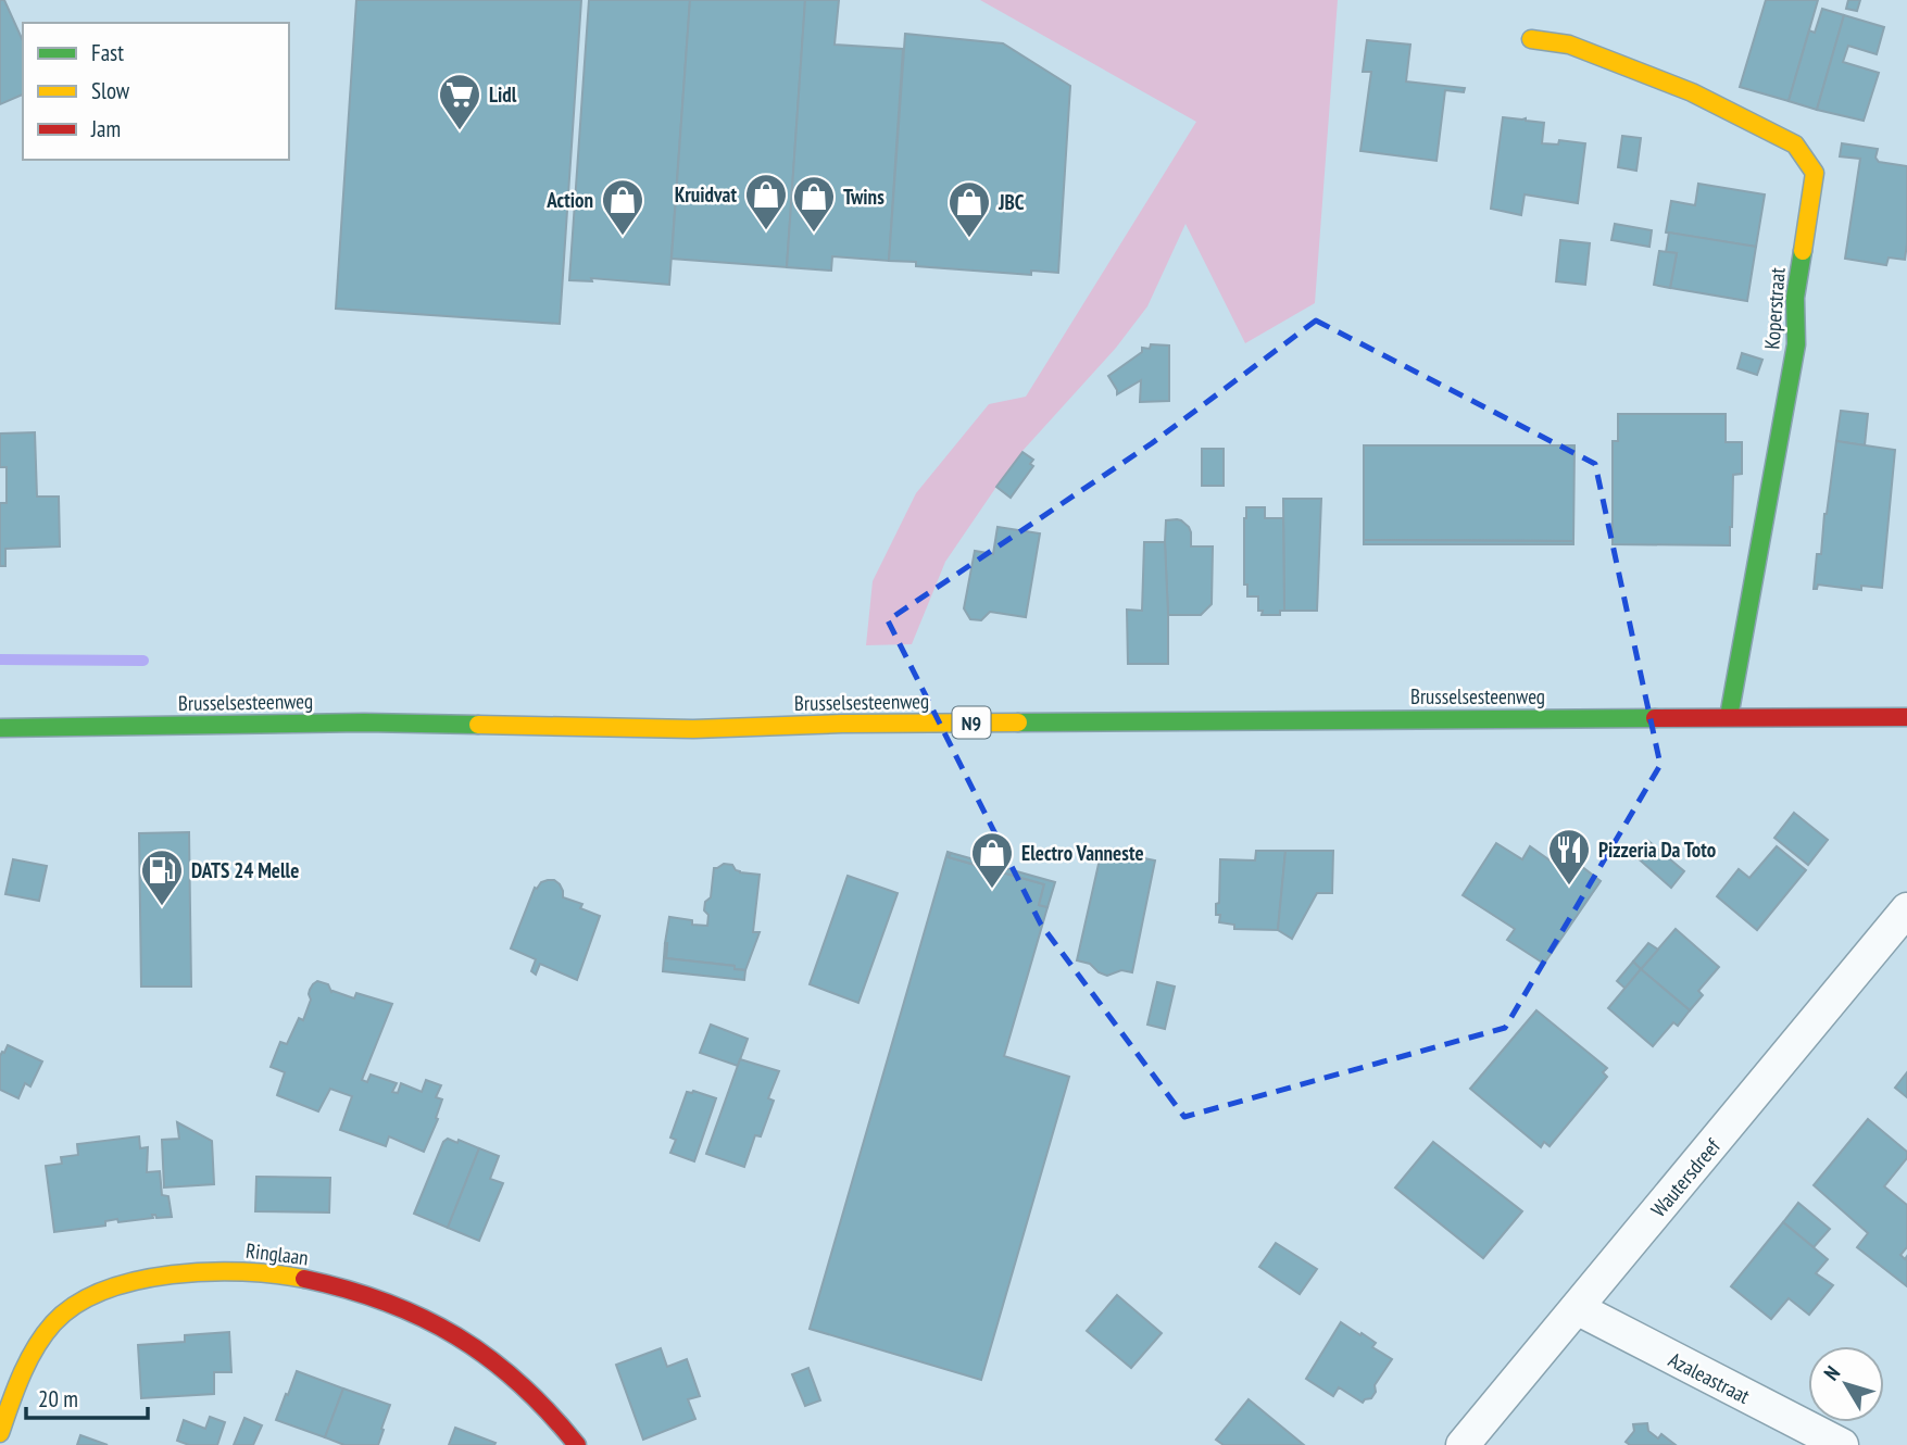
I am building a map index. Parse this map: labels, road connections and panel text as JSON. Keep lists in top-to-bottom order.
{
  "streets": {
    "main road": [
      "Koperstraat",
      "Brusselsesteenweg",
      "N9",
      "Ringlaan"
    ],
    "street": ["Wautersdreef", "Azaleastraat"]
  },
  "crossings": [
    ["Koperstraat", "Brusselsesteenweg"],
    ["Wautersdreef", "Azaleastraat"]
  ],
  "places": {
    "supermarket": ["Lidl"],
    "shop": [
      "Kruidvat",
      "Twins",
      "Action",
      "JBC",
      "Electro Vanneste"
    ],
    "restaurant": ["Pizzeria Da Toto"],
    "fuel station": ["DATS 24 Melle"]
  },
  "legend": ["Fast", "Slow", "Jam"],
  "scale_bar": "20 m",
  "north": "top left"
}
